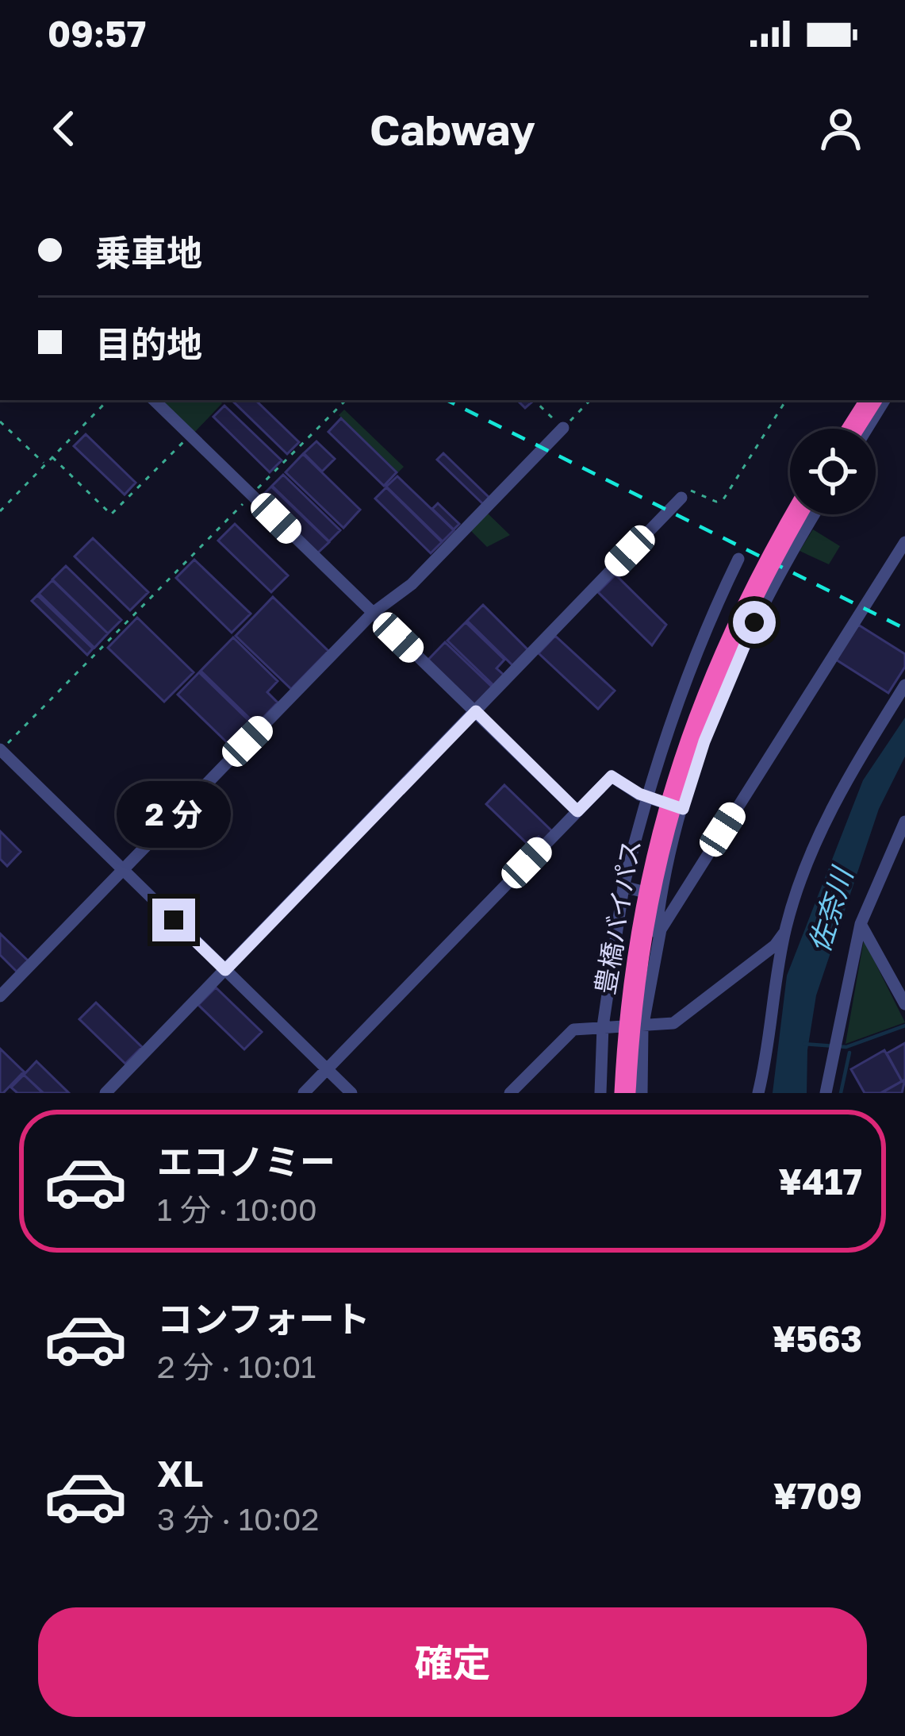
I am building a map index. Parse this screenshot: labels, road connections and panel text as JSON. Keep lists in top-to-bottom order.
{
  "streets": {
    "highway": ["豊橋バイパス"]
  },
  "water": ["佐奈川"],
  "page": {
    "status": "09:57",
    "header": "Cabway",
    "banner": ["乗車地", "目的地"],
    "bubble": "2 分",
    "list": [
      {
        "name": "エコノミー",
        "note": "1 分 · 10:00",
        "value": "¥417"
      },
      {
        "name": "コンフォート",
        "note": "2 分 · 10:01",
        "value": "¥563"
      },
      {
        "name": "XL",
        "note": "3 分 · 10:02",
        "value": "¥709"
      }
    ],
    "buttons": "確定"
  }
}
